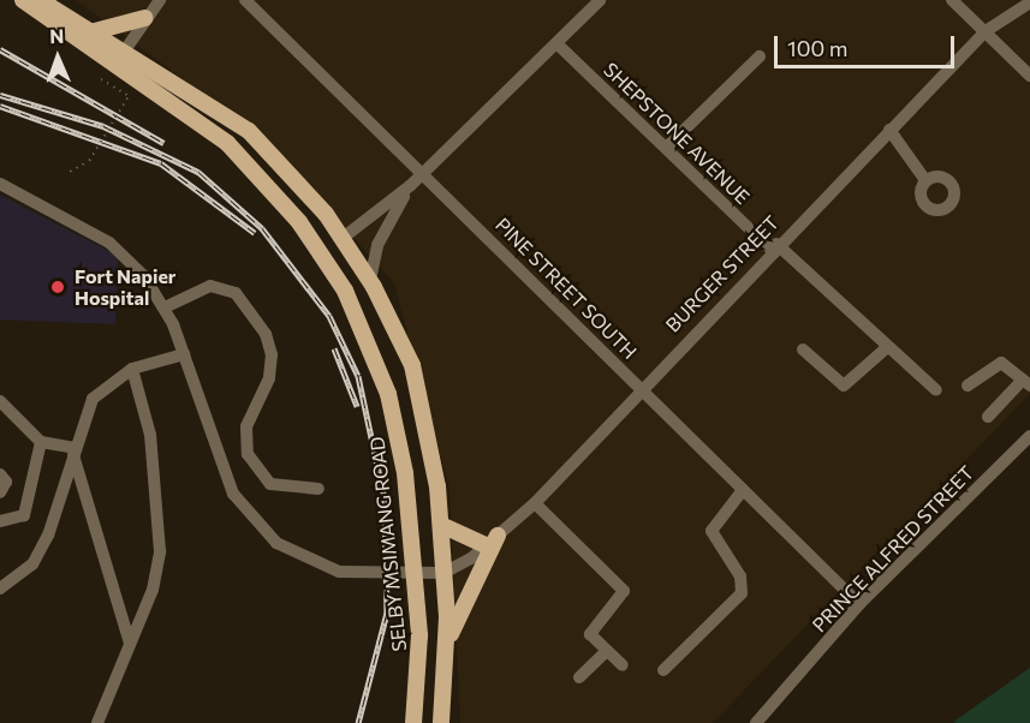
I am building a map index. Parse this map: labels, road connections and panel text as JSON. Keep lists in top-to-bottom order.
{
  "streets": {
    "main road": ["SELBY MSIMANG ROAD"],
    "street": [
      "SHEPSTONE AVENUE",
      "BURGER STREET",
      "PINE STREET SOUTH",
      "PRINCE ALFRED STREET"
    ]
  },
  "crossings": [
    ["SHEPSTONE AVENUE", "BURGER STREET"],
    ["BURGER STREET", "PINE STREET SOUTH"],
    ["BURGER STREET", "SELBY MSIMANG ROAD"],
    ["PINE STREET SOUTH", "PRINCE ALFRED STREET"]
  ],
  "places": ["Fort Napier Hospital"],
  "scale_bar": "100 m",
  "north": "top"
}
